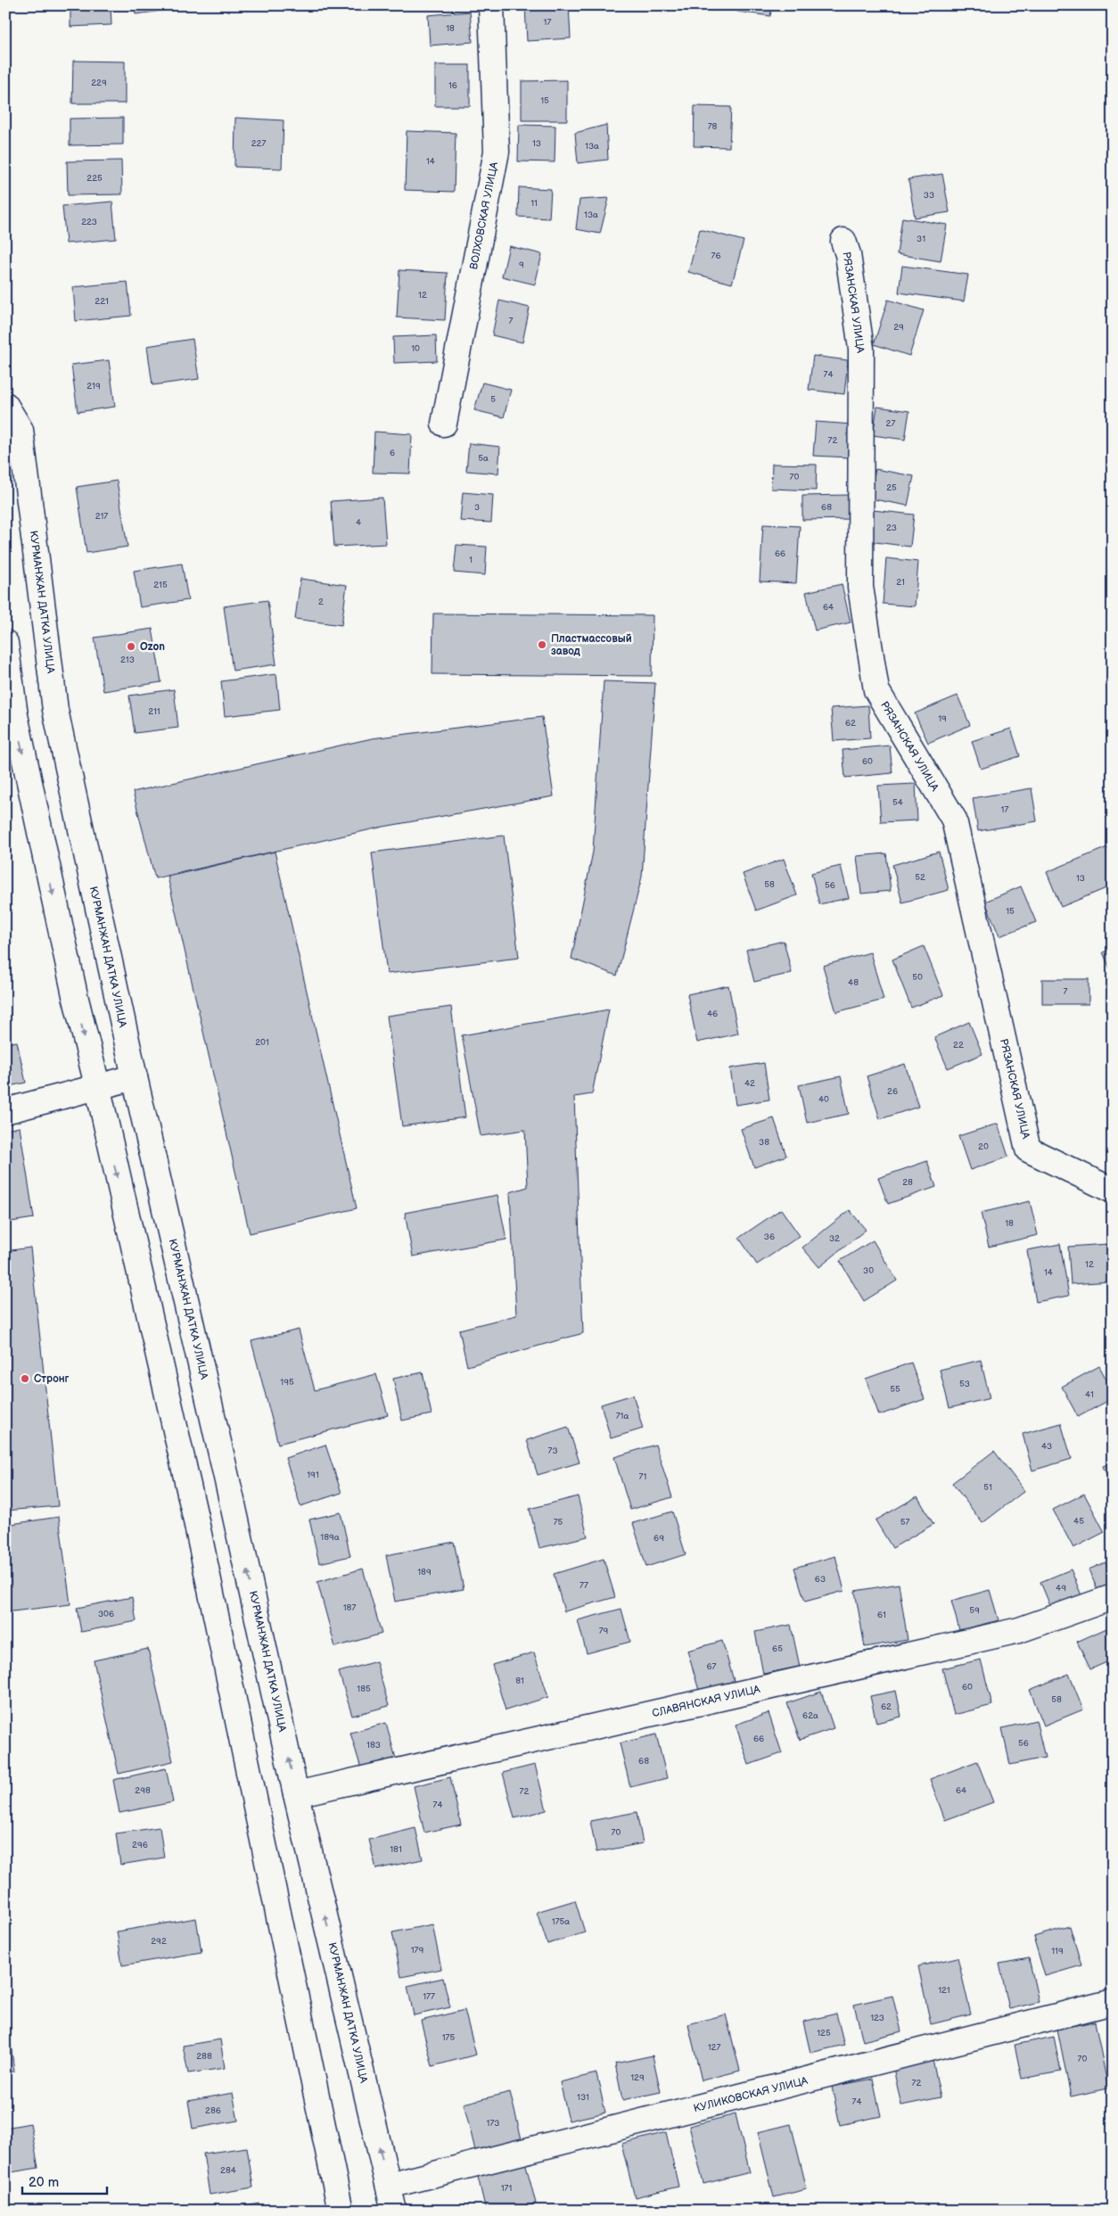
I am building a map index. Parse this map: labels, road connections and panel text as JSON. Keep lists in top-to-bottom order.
{
  "streets": {
    "main road": [
      "ВОЛХОВСКАЯ УЛИЦА",
      "РЯЗАНСКАЯ УЛИЦА",
      "КУРМАНЖАН ДАТКА УЛИЦА",
      "СЛАВЯНСКАЯ УЛИЦА",
      "КУЛИКОВСКАЯ УЛИЦА"
    ]
  },
  "crossings": [
    ["КУРМАНЖАН ДАТКА УЛИЦА", "СЛАВЯНСКАЯ УЛИЦА"],
    ["КУРМАНЖАН ДАТКА УЛИЦА", "КУЛИКОВСКАЯ УЛИЦА"]
  ],
  "places": ["Пластмассовый завод", "Ozon", "Стронг"],
  "house_numbers": [
    "17",
    "18",
    "229",
    "16",
    "15",
    "78",
    "227",
    "13",
    "13а",
    "14",
    "225",
    "33",
    "11",
    "13а",
    "223",
    "31",
    "76",
    "9",
    "12",
    "221",
    "7",
    "29",
    "10",
    "74",
    "219",
    "5",
    "27",
    "72",
    "6",
    "5а",
    "70",
    "25",
    "3",
    "68",
    "217",
    "4",
    "23",
    "66",
    "1",
    "21",
    "215",
    "2",
    "64",
    "213",
    "211",
    "19",
    "62",
    "60",
    "54",
    "17",
    "52",
    "13",
    "58",
    "56",
    "15",
    "50",
    "48",
    "7",
    "46",
    "201",
    "22",
    "42",
    "26",
    "40",
    "38",
    "20",
    "28",
    "18",
    "36",
    "32",
    "12",
    "30",
    "14",
    "195",
    "53",
    "55",
    "41",
    "71а",
    "43",
    "73",
    "191",
    "71",
    "51",
    "45",
    "75",
    "57",
    "189а",
    "69",
    "189",
    "63",
    "77",
    "49",
    "187",
    "59",
    "306",
    "61",
    "79",
    "65",
    "67",
    "81",
    "60",
    "185",
    "58",
    "62",
    "62а",
    "66",
    "56",
    "183",
    "68",
    "298",
    "64",
    "72",
    "74",
    "70",
    "296",
    "181",
    "175а",
    "292",
    "179",
    "119",
    "121",
    "177",
    "123",
    "125",
    "175",
    "127",
    "288",
    "70",
    "129",
    "72",
    "131",
    "74",
    "286",
    "173",
    "284",
    "171"
  ],
  "scale_bar": "20 m"
}
